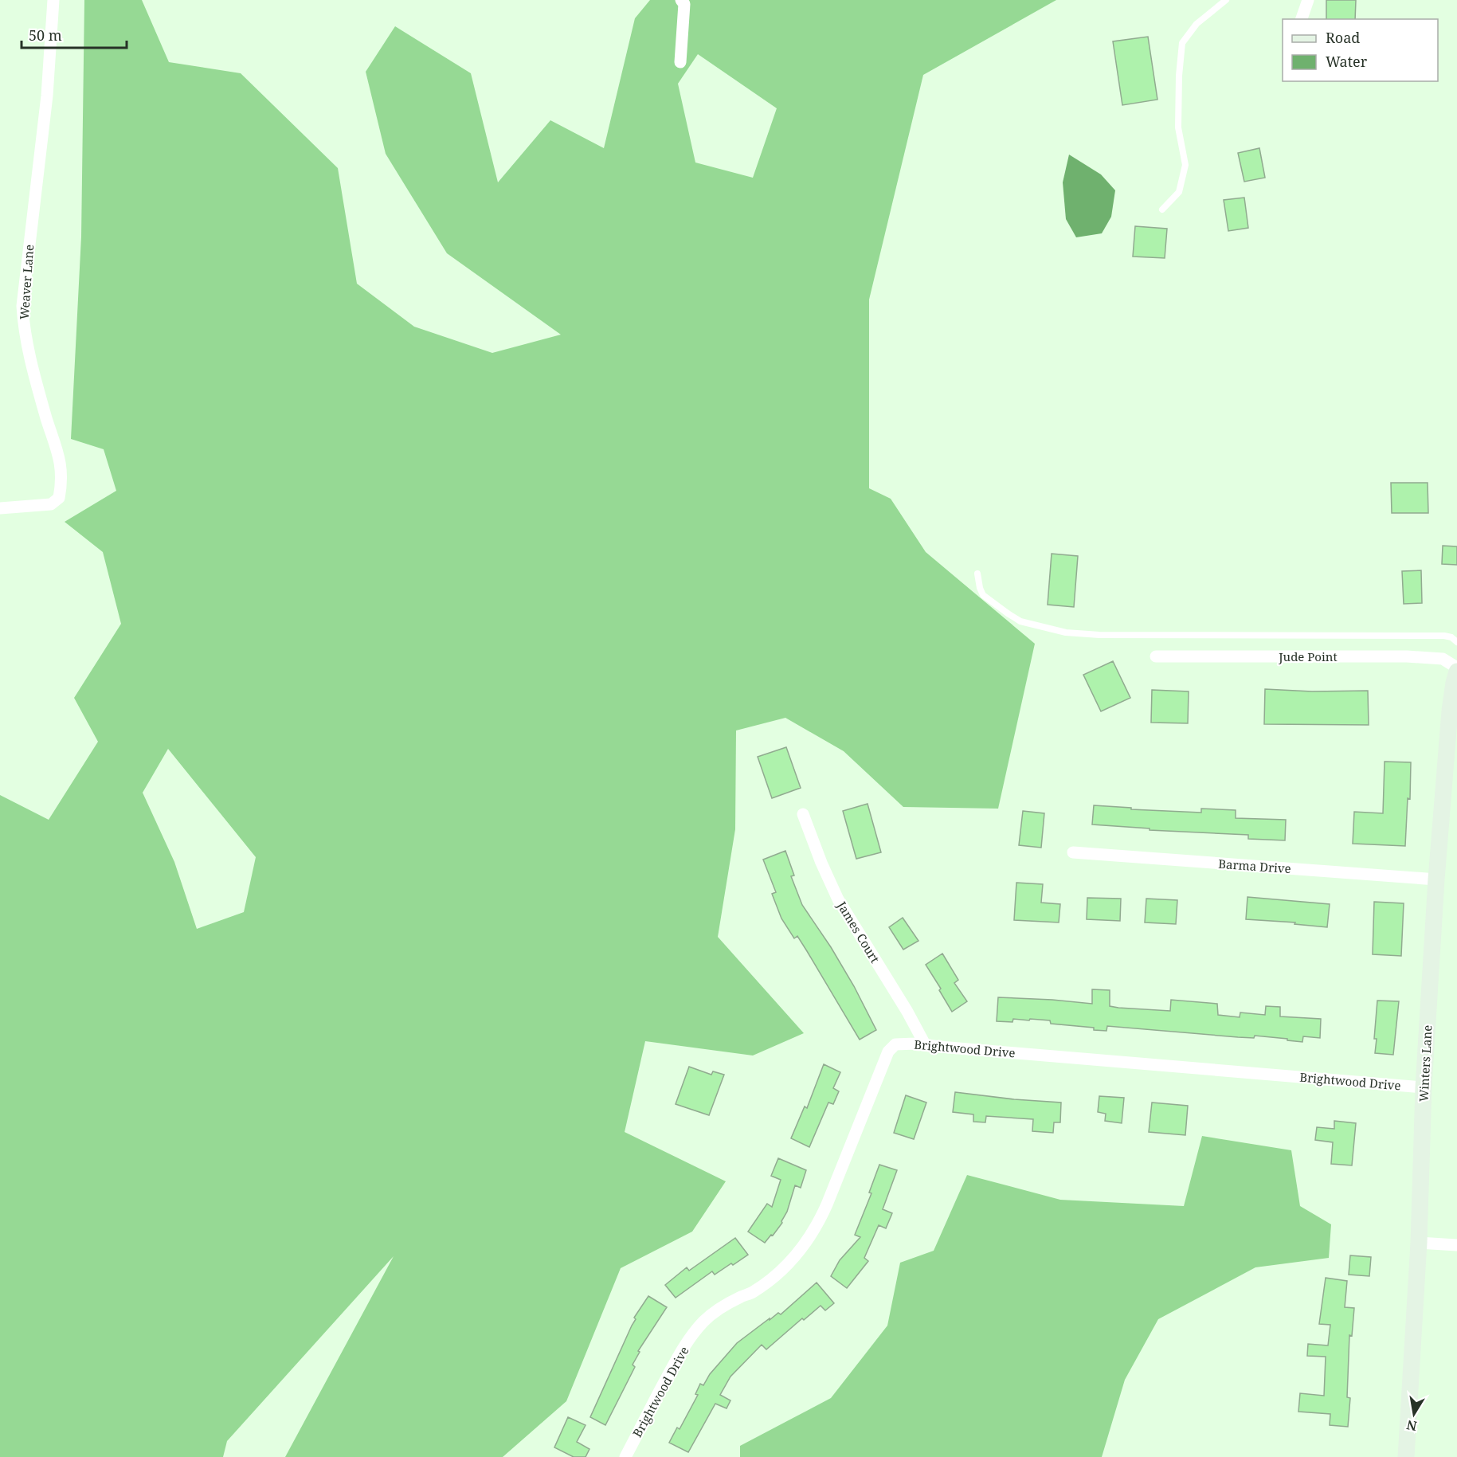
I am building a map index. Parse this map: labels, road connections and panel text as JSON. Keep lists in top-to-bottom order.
{
  "streets": {
    "street": [
      "Weaver Lane",
      "Jude Point",
      "Barma Drive",
      "James Court",
      "Brightwood Drive",
      "Winters Lane"
    ]
  },
  "crossings": [
    ["Jude Point", "Winters Lane"],
    ["Barma Drive", "Winters Lane"],
    ["James Court", "Brightwood Drive"],
    ["Brightwood Drive", "Winters Lane"]
  ],
  "legend": ["Road", "Water"],
  "scale_bar": "50 m",
  "north": "bottom"
}
